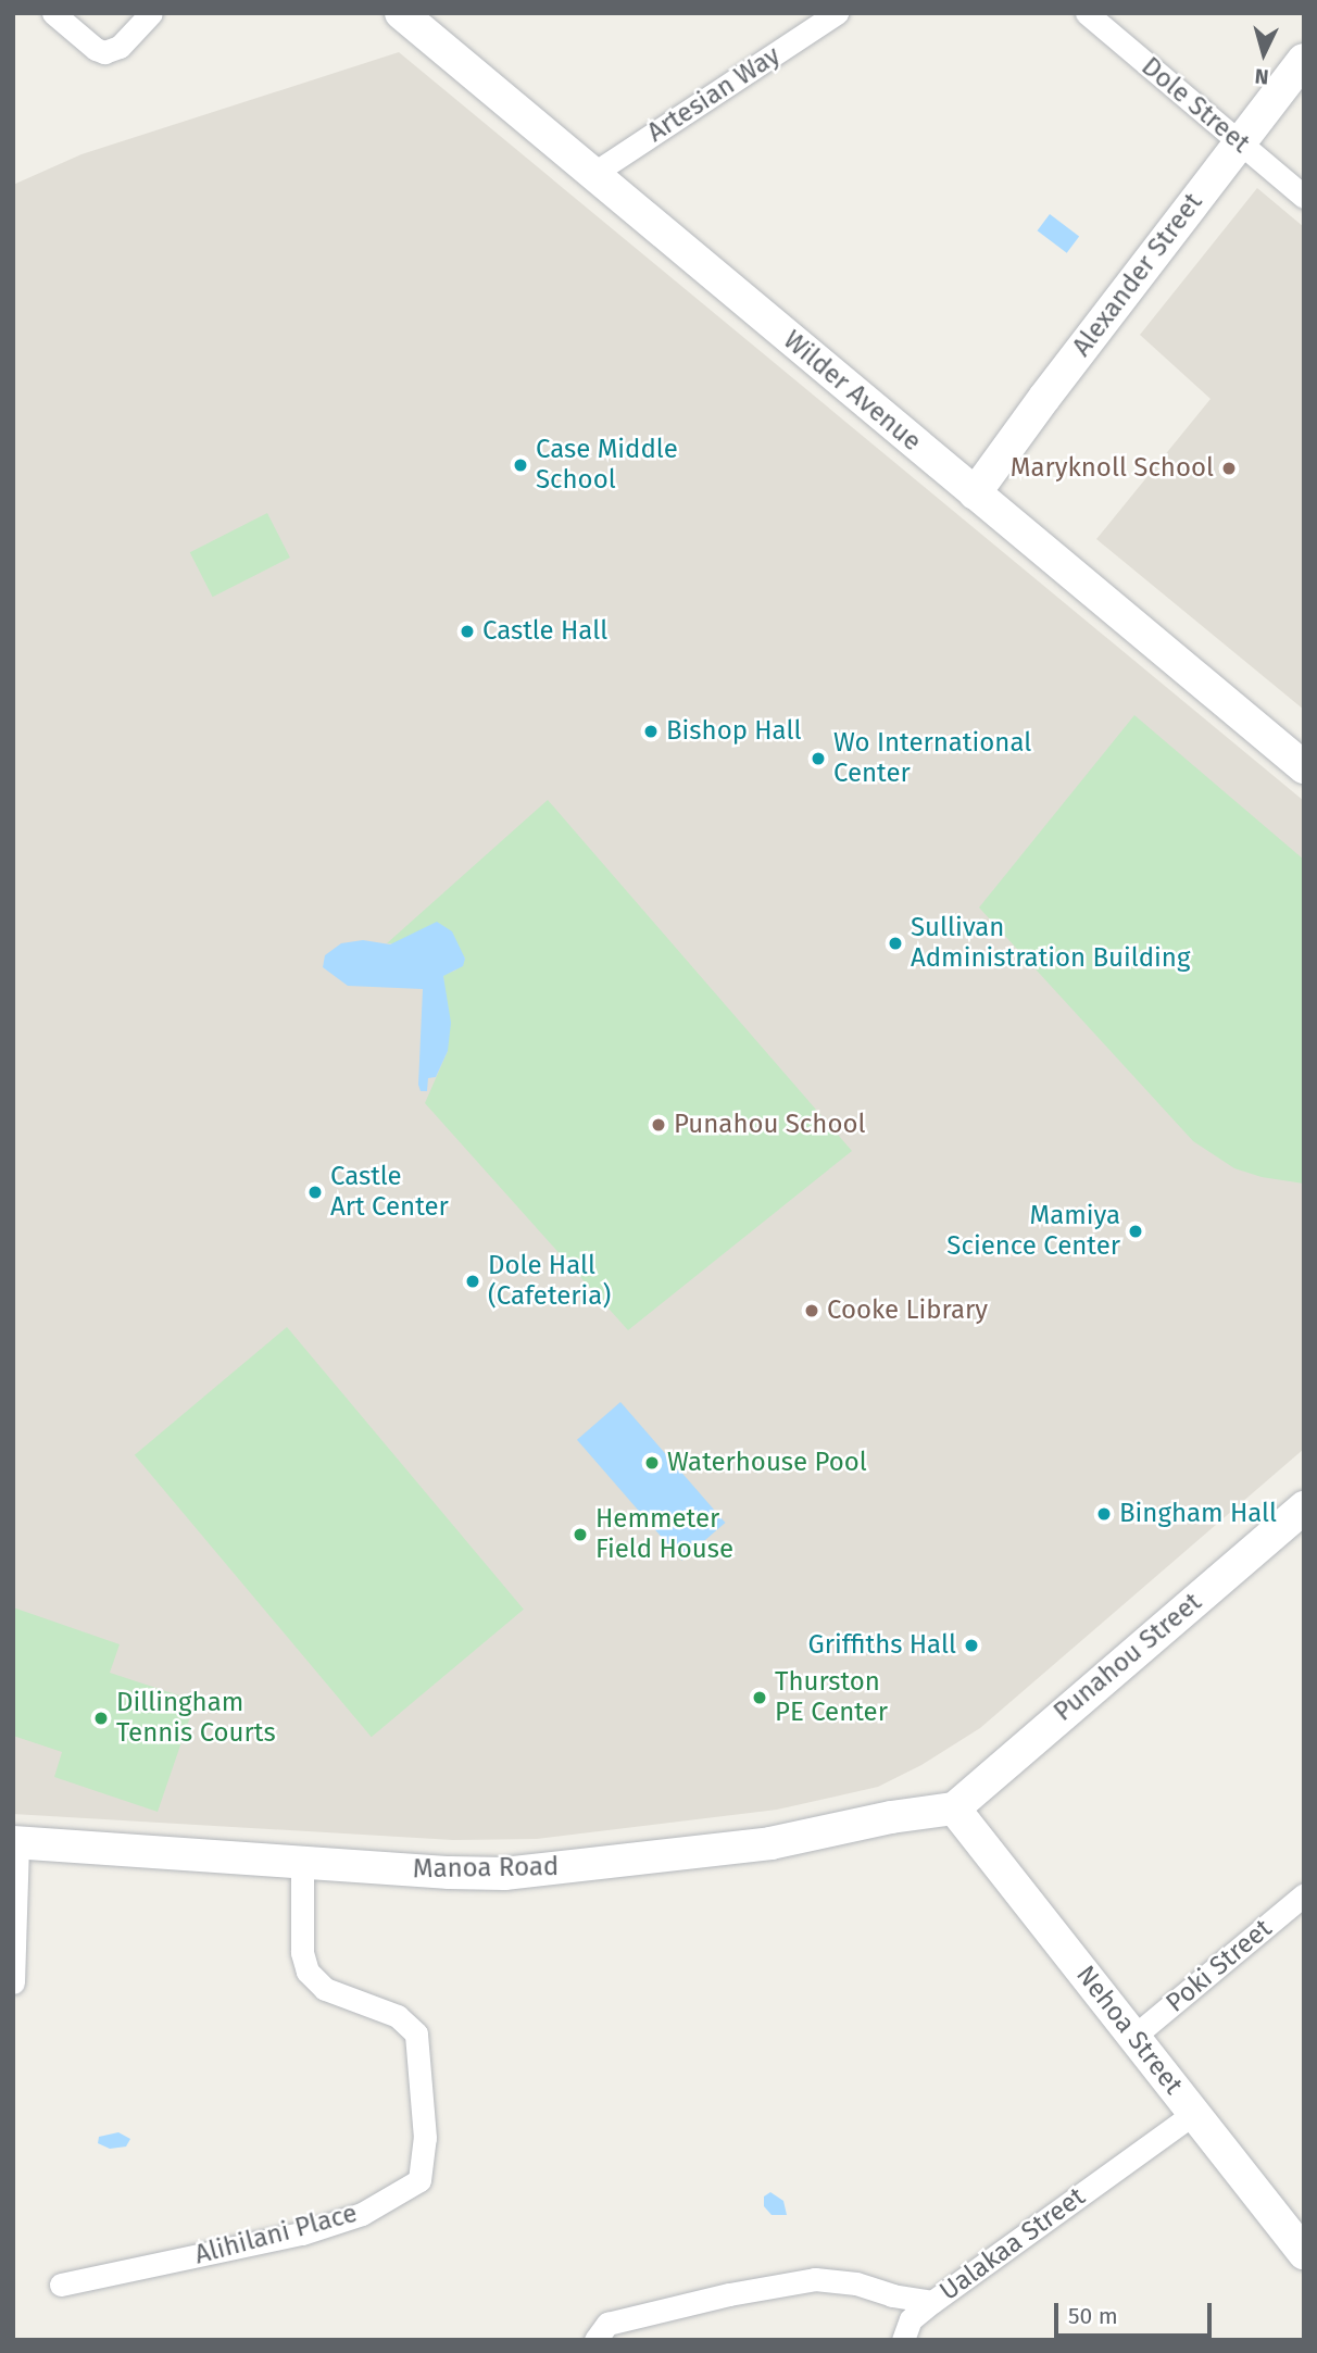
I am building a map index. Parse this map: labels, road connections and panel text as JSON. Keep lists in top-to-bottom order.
{
  "streets": {
    "street": [
      "Artesian Way",
      "Dole Street",
      "Alexander Street",
      "Wilder Avenue",
      "Punahou Street",
      "Manoa Road",
      "Poki Street",
      "Nehoa Street",
      "Alihilani Place",
      "Ualakaa Street"
    ]
  },
  "crossings": [
    ["Artesian Way", "Wilder Avenue"],
    ["Dole Street", "Alexander Street"],
    ["Alexander Street", "Wilder Avenue"],
    ["Punahou Street", "Manoa Road"],
    ["Punahou Street", "Nehoa Street"],
    ["Manoa Road", "Nehoa Street"],
    ["Manoa Road", "Alihilani Place"],
    ["Poki Street", "Nehoa Street"],
    ["Nehoa Street", "Ualakaa Street"]
  ],
  "places": [
    "Case Middle School",
    "Maryknoll School",
    "Castle Hall",
    "Bishop Hall",
    "Wo International Center",
    "Sullivan Administration Building",
    "Punahou School",
    "Castle Art Center",
    "Mamiya Science Center",
    "Dole Hall (Cafeteria)",
    "Cooke Library",
    "Waterhouse Pool",
    "Bingham Hall",
    "Hemmeter Field House",
    "Griffiths Hall",
    "Thurston PE Center",
    "Dillingham Tennis Courts"
  ],
  "scale_bar": "50 m",
  "north": "bottom"
}
